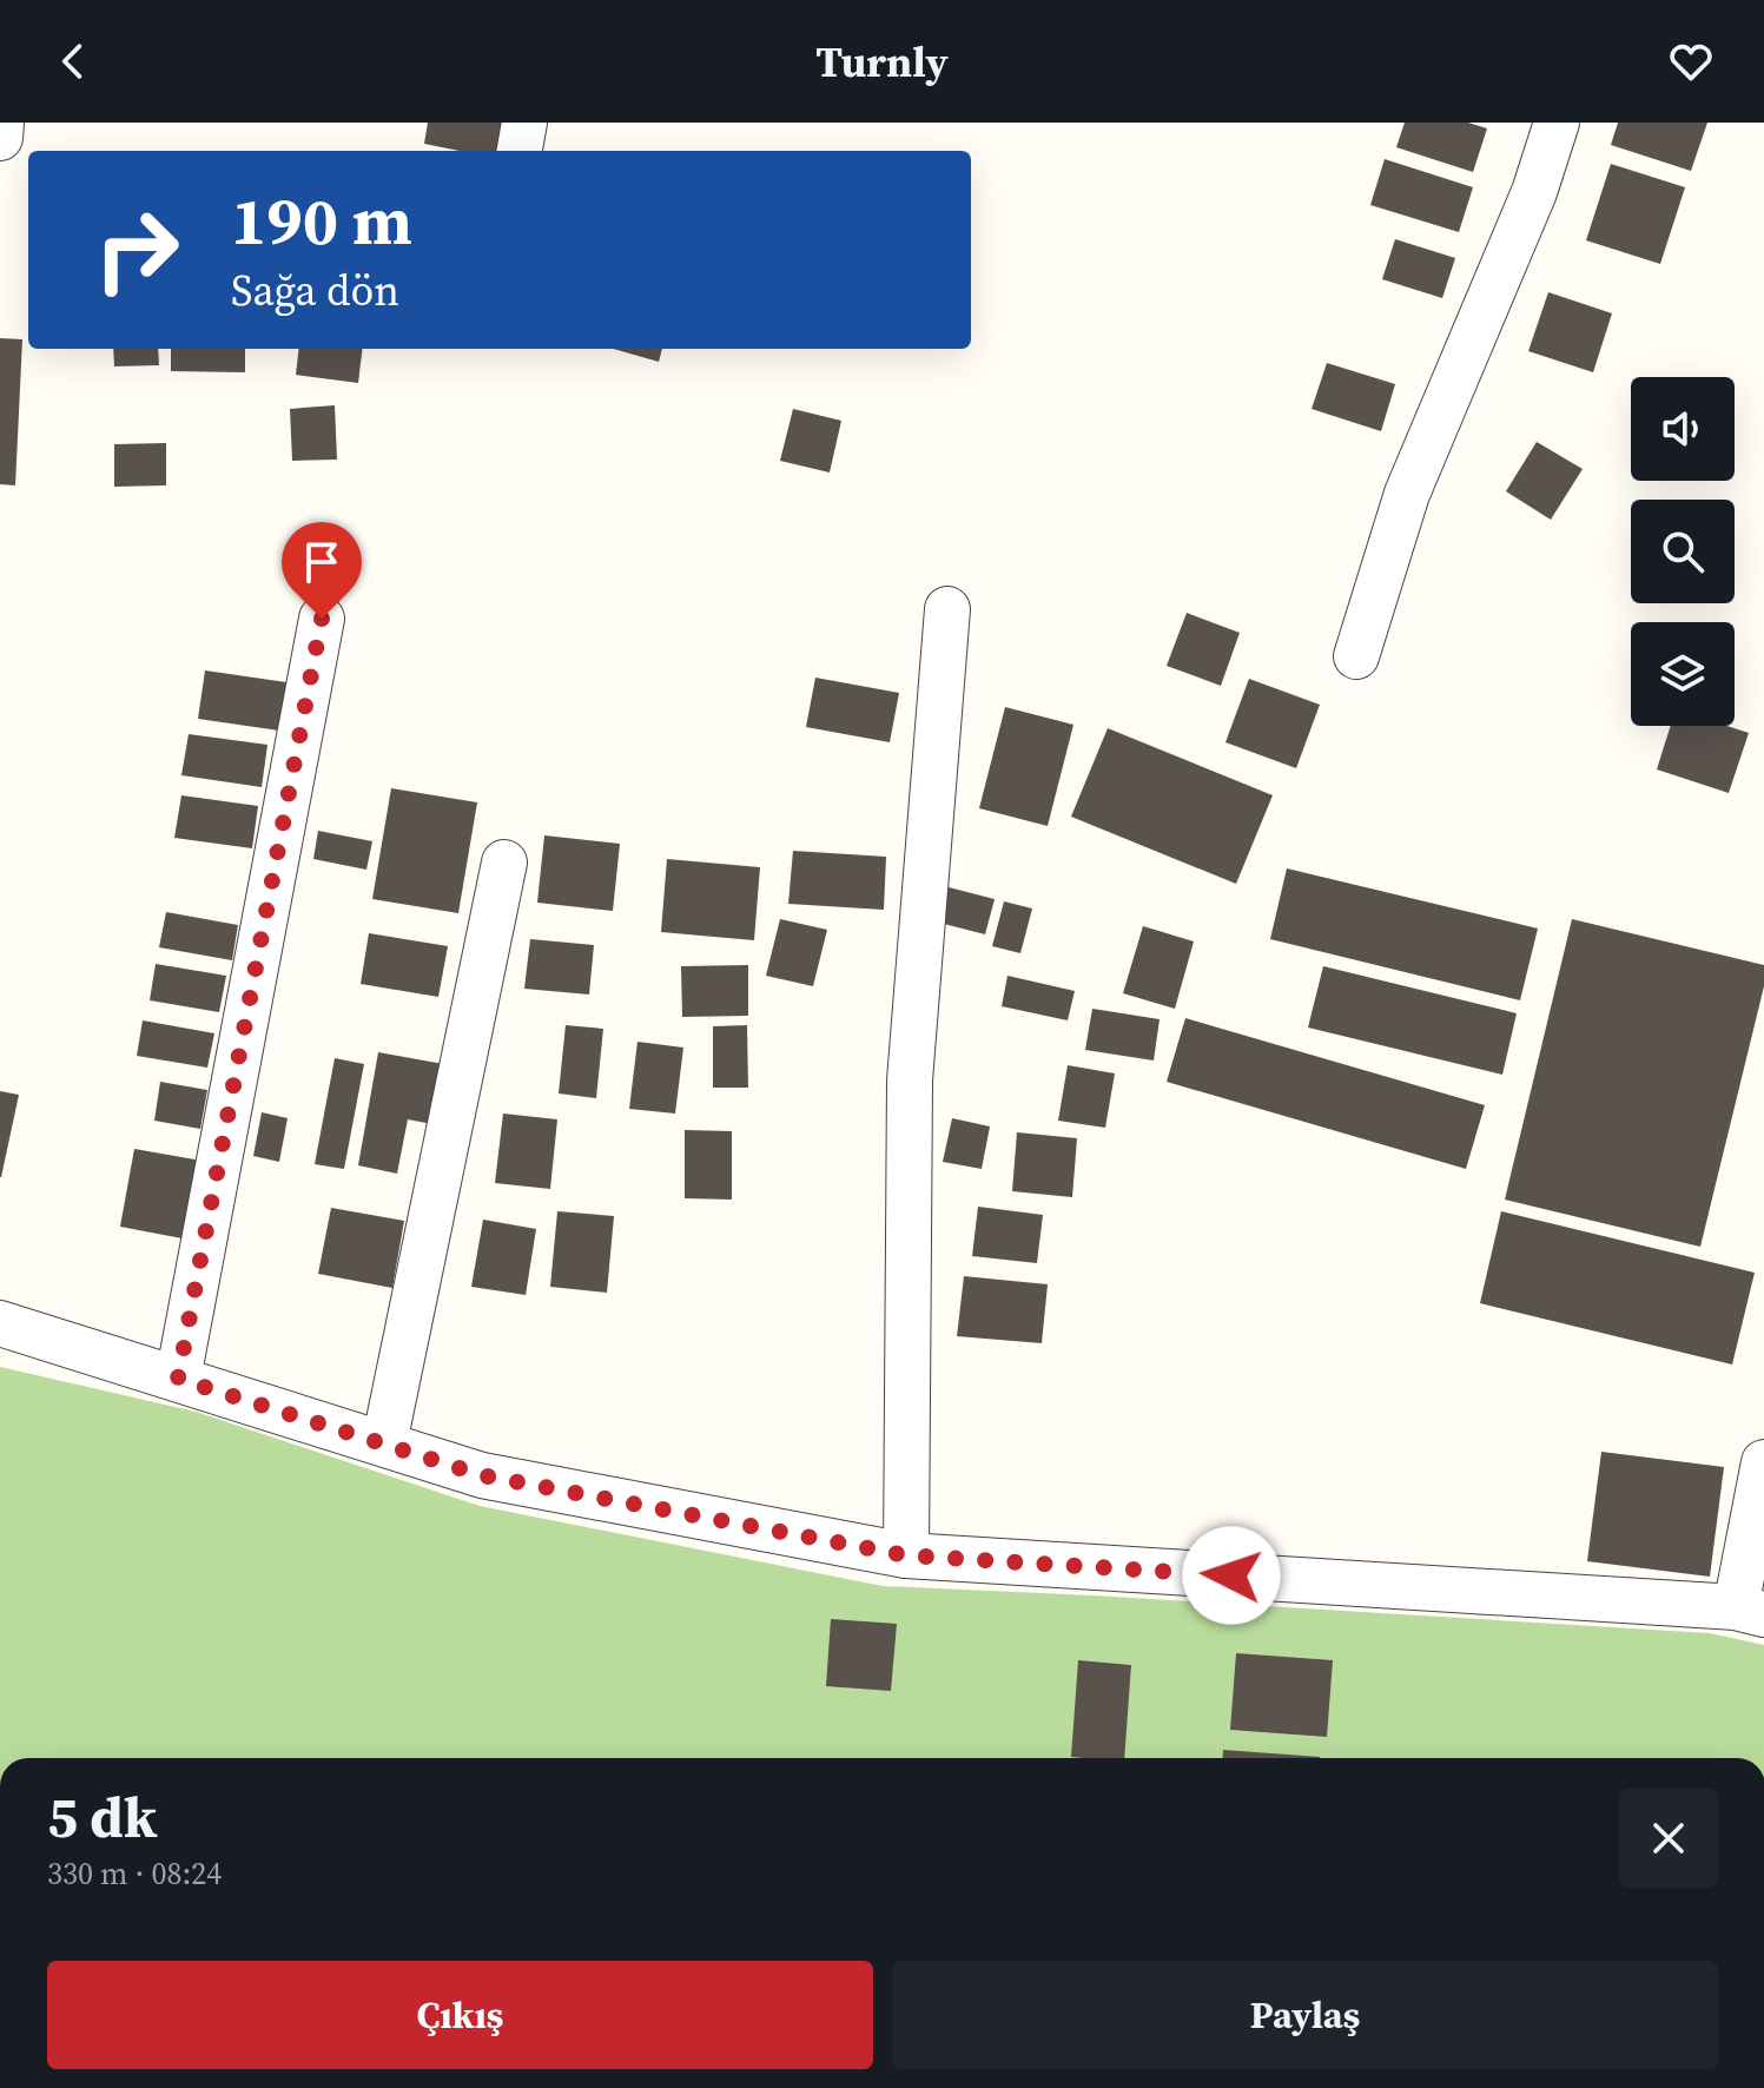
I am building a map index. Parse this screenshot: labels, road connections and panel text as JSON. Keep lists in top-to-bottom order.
{
  "page": {
    "header": "Turnly",
    "turn": ["190 m", "Sağa dön"],
    "heading": ["5 dk", "330 m · 08:24"],
    "buttons": ["Çıkış", "Paylaş"]
  }
}
